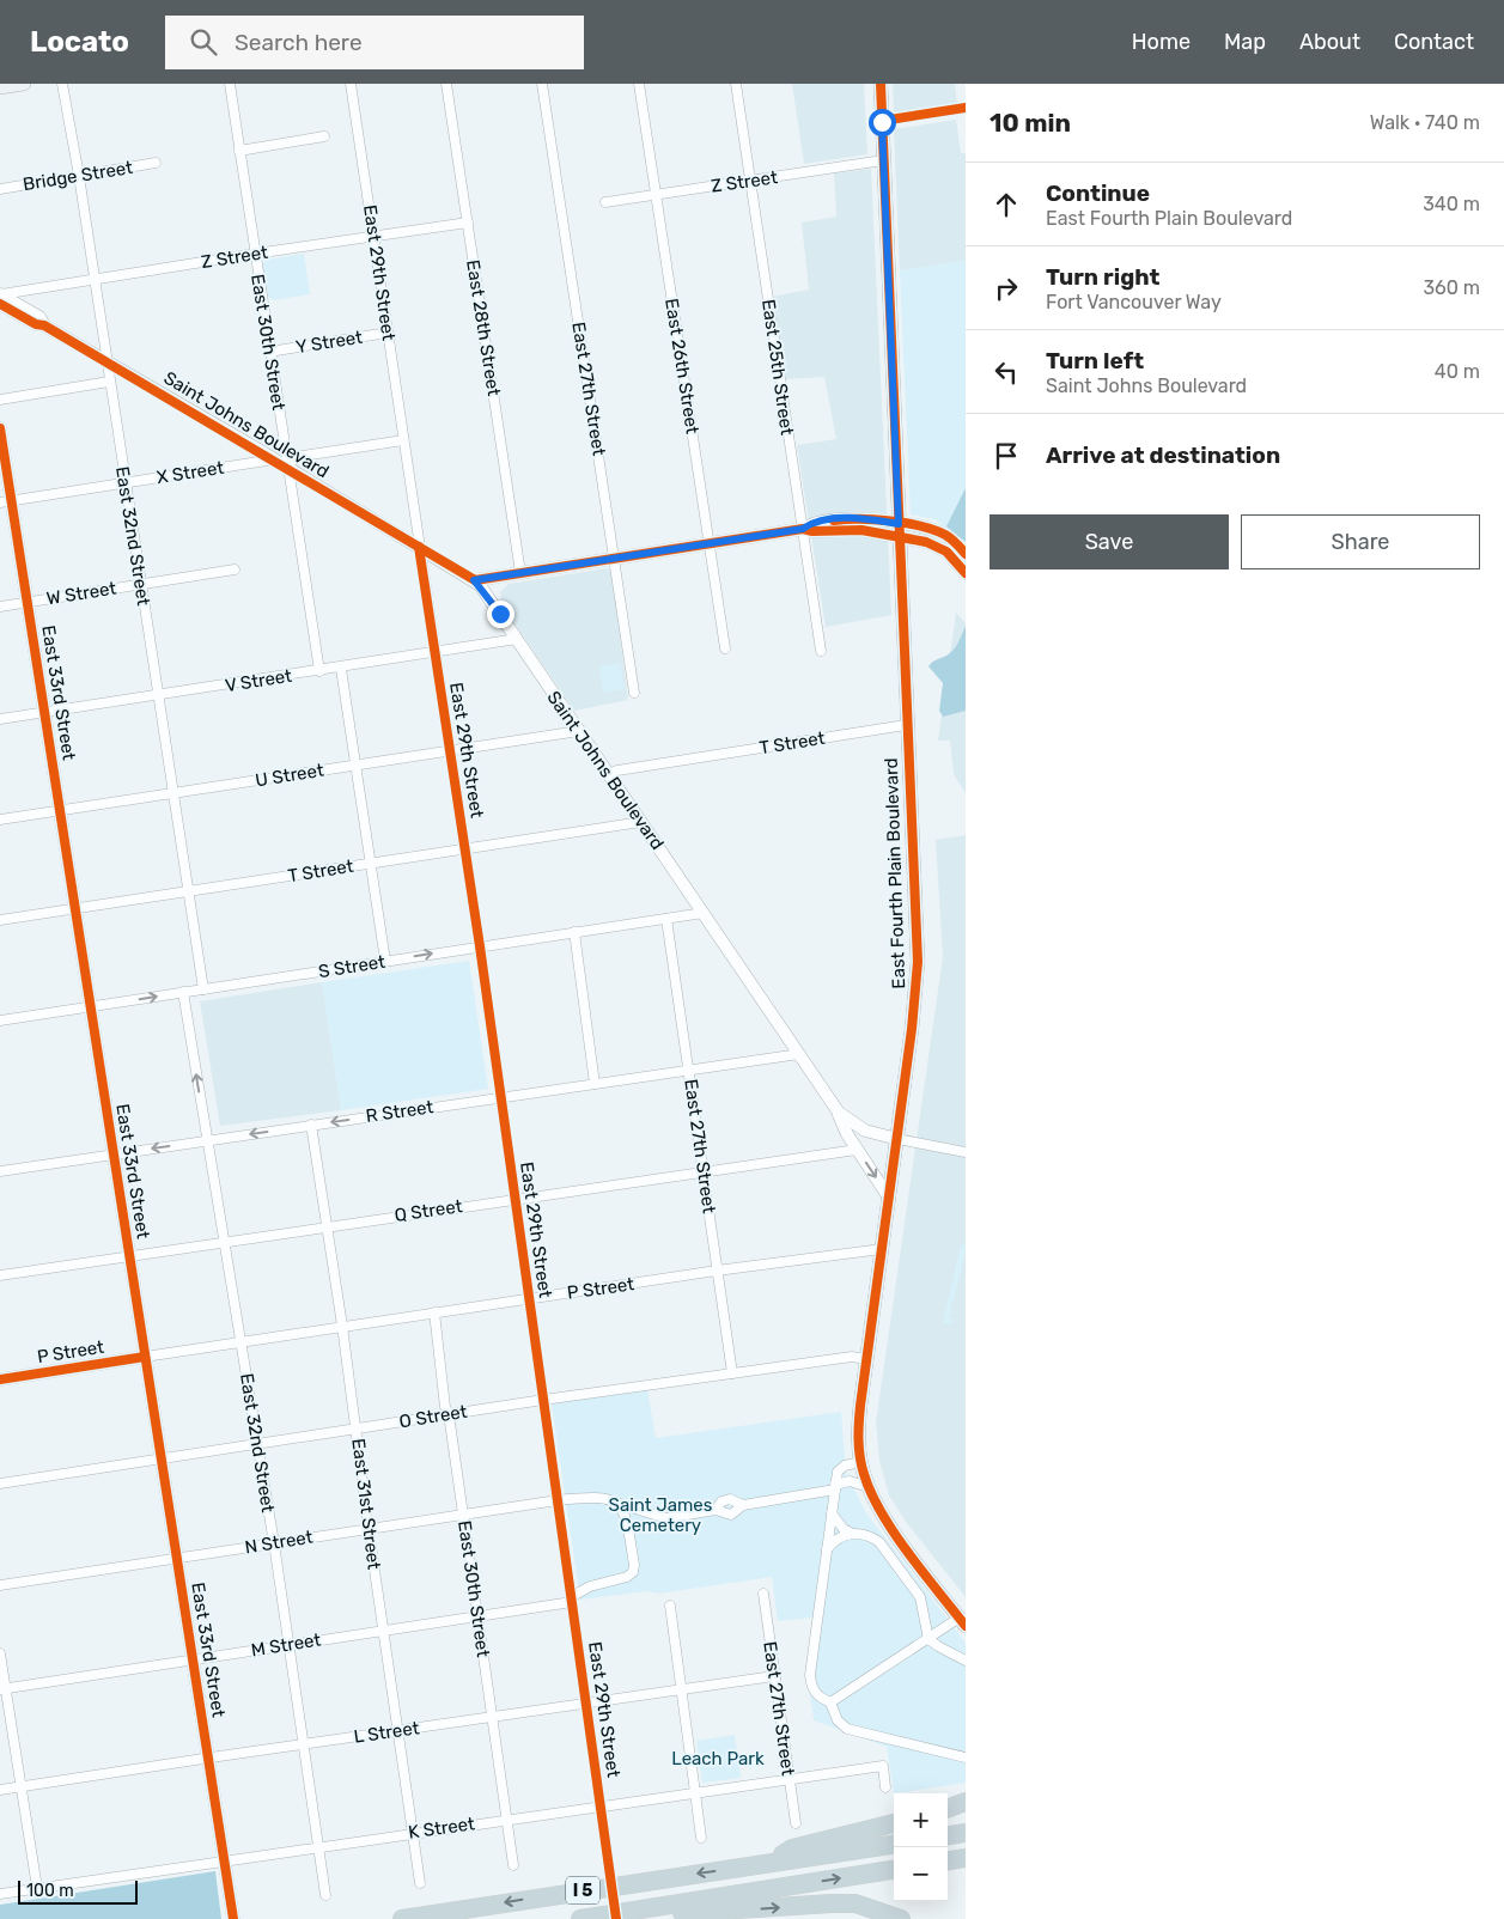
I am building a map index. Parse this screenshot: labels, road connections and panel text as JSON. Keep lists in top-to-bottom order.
{
  "streets": {
    "highway": ["I 5"],
    "main road": ["East Fourth Plain Boulevard"],
    "street": [
      "Bridge Street",
      "Z Street",
      "East 29th Street",
      "East 28th Street",
      "East 30th Street",
      "Y Street",
      "East 26th Street",
      "East 25th Street",
      "East 27th Street",
      "Saint Johns Boulevard",
      "X Street",
      "East 32nd Street",
      "W Street",
      "V Street",
      "East 33rd Street",
      "T Street",
      "U Street",
      "S Street",
      "R Street",
      "Q Street",
      "P Street",
      "O Street",
      "East 31st Street",
      "N Street",
      "M Street",
      "L Street",
      "K Street"
    ]
  },
  "crossings": [
    ["Bridge Street", "East 32nd Street"],
    ["Z Street", "East 29th Street"],
    ["Z Street", "East 28th Street"],
    ["Z Street", "East 30th Street"],
    ["Z Street", "East 26th Street"],
    ["Z Street", "East 25th Street"],
    ["Z Street", "Saint Johns Boulevard"],
    ["Z Street", "East 32nd Street"],
    ["Z Street", "East Fourth Plain Boulevard"],
    ["East 29th Street", "Y Street"],
    ["East 29th Street", "Saint Johns Boulevard"],
    ["East 29th Street", "V Street"],
    ["East 29th Street", "T Street"],
    ["East 29th Street", "U Street"],
    ["East 29th Street", "S Street"],
    ["East 29th Street", "R Street"],
    ["East 29th Street", "Q Street"],
    ["East 29th Street", "P Street"],
    ["East 29th Street", "O Street"],
    ["East 29th Street", "N Street"],
    ["East 29th Street", "M Street"],
    ["East 29th Street", "L Street"],
    ["East 29th Street", "K Street"],
    ["East 30th Street", "Y Street"],
    ["East 30th Street", "Saint Johns Boulevard"],
    ["East 30th Street", "V Street"],
    ["East 30th Street", "P Street"],
    ["East 30th Street", "O Street"],
    ["East 30th Street", "N Street"],
    ["East 30th Street", "M Street"],
    ["East 30th Street", "L Street"],
    ["East 30th Street", "K Street"],
    ["East 27th Street", "S Street"],
    ["East 27th Street", "R Street"],
    ["East 27th Street", "Q Street"],
    ["East 27th Street", "P Street"],
    ["East 27th Street", "O Street"],
    ["East 27th Street", "L Street"],
    ["East 27th Street", "K Street"],
    ["Saint Johns Boulevard", "X Street"],
    ["Saint Johns Boulevard", "East 32nd Street"],
    ["Saint Johns Boulevard", "V Street"],
    ["Saint Johns Boulevard", "T Street"],
    ["Saint Johns Boulevard", "U Street"],
    ["Saint Johns Boulevard", "East Fourth Plain Boulevard"],
    ["Saint Johns Boulevard", "S Street"],
    ["Saint Johns Boulevard", "R Street"],
    ["X Street", "East 32nd Street"],
    ["X Street", "East 33rd Street"],
    ["East 32nd Street", "W Street"],
    ["East 32nd Street", "V Street"],
    ["East 32nd Street", "T Street"],
    ["East 32nd Street", "U Street"],
    ["East 32nd Street", "S Street"],
    ["East 32nd Street", "R Street"],
    ["East 32nd Street", "Q Street"],
    ["East 32nd Street", "P Street"],
    ["East 32nd Street", "O Street"],
    ["East 32nd Street", "N Street"],
    ["East 32nd Street", "M Street"],
    ["East 32nd Street", "L Street"],
    ["East 32nd Street", "K Street"],
    ["W Street", "East 33rd Street"],
    ["V Street", "East 33rd Street"],
    ["East 33rd Street", "T Street"],
    ["East 33rd Street", "U Street"],
    ["East 33rd Street", "S Street"],
    ["East 33rd Street", "R Street"],
    ["East 33rd Street", "Q Street"],
    ["East 33rd Street", "P Street"],
    ["East 33rd Street", "O Street"],
    ["East 33rd Street", "N Street"],
    ["East 33rd Street", "M Street"],
    ["East 33rd Street", "L Street"],
    ["East 33rd Street", "K Street"],
    ["T Street", "East Fourth Plain Boulevard"],
    ["East Fourth Plain Boulevard", "P Street"],
    ["East Fourth Plain Boulevard", "O Street"],
    ["R Street", "East 31st Street"],
    ["Q Street", "East 31st Street"],
    ["P Street", "East 31st Street"],
    ["O Street", "East 31st Street"],
    ["East 31st Street", "N Street"],
    ["East 31st Street", "M Street"],
    ["East 31st Street", "L Street"],
    ["East 31st Street", "K Street"],
    ["N Street", "M Street"]
  ],
  "one_way": ["R Street"],
  "parks": ["Saint James Cemetery", "Leach Park"],
  "scale_bar": "100 m",
  "page": {
    "header": "Locato",
    "search": "Search here",
    "nav": [
      "Home",
      "Map",
      "About",
      "Contact"
    ],
    "heading": ["10 min", "Walk · 740 m"],
    "list": [
      ["Continue", "East Fourth Plain Boulevard", "340 m"],
      ["Turn right", "Fort Vancouver Way", "360 m"],
      ["Turn left", "Saint Johns Boulevard", "40 m"],
      "Arrive at destination"
    ],
    "buttons": ["Save", "Share"],
    "map_buttons": ["+", "−"],
    "scale": "100 m"
  }
}
